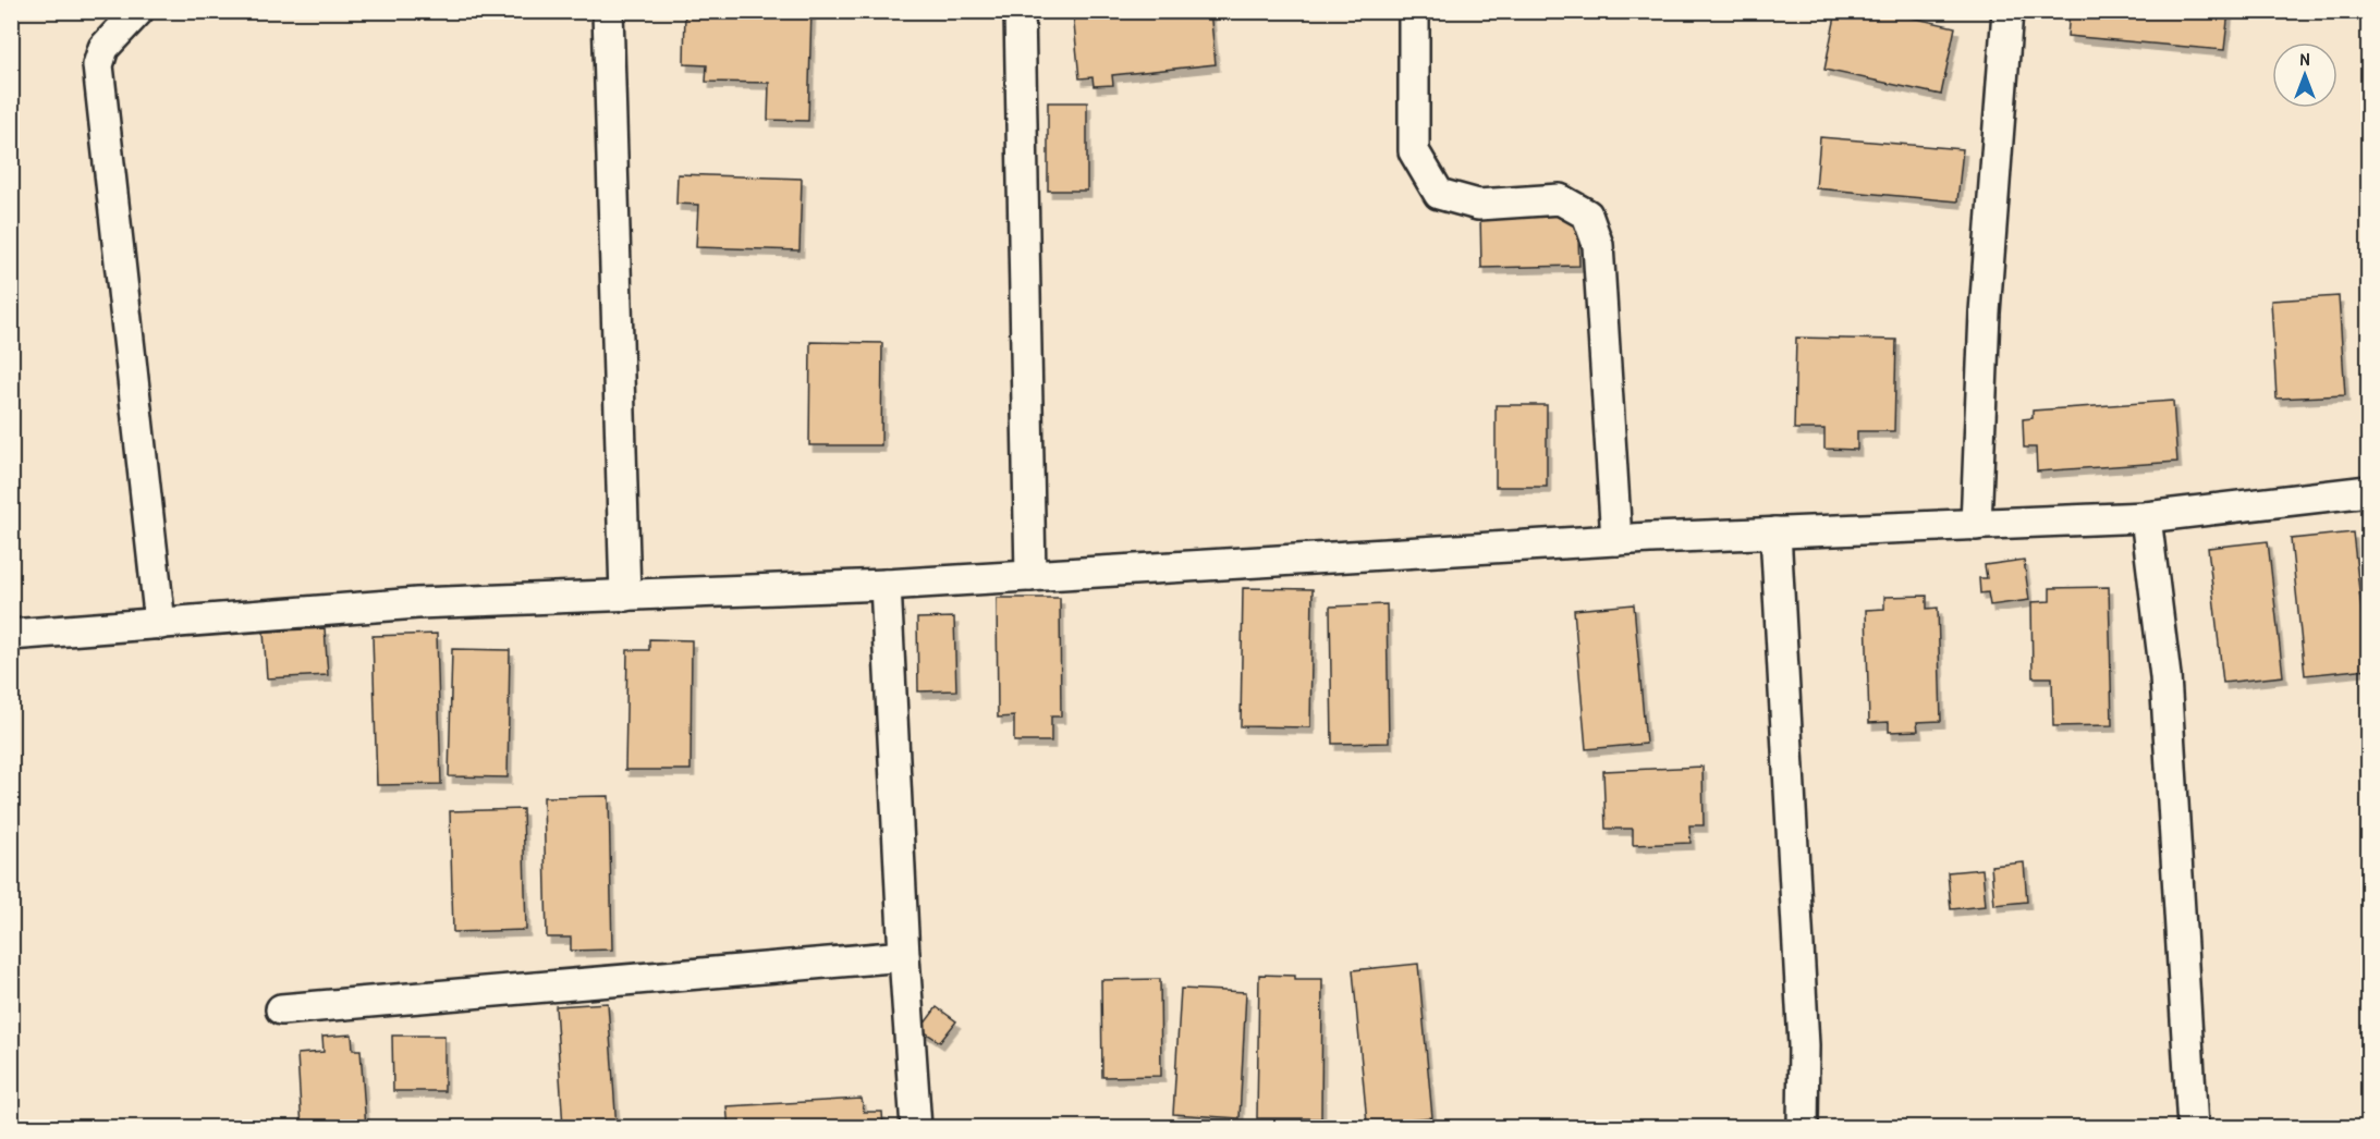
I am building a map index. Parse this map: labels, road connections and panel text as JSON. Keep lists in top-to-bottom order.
{
  "north": "top"
}
